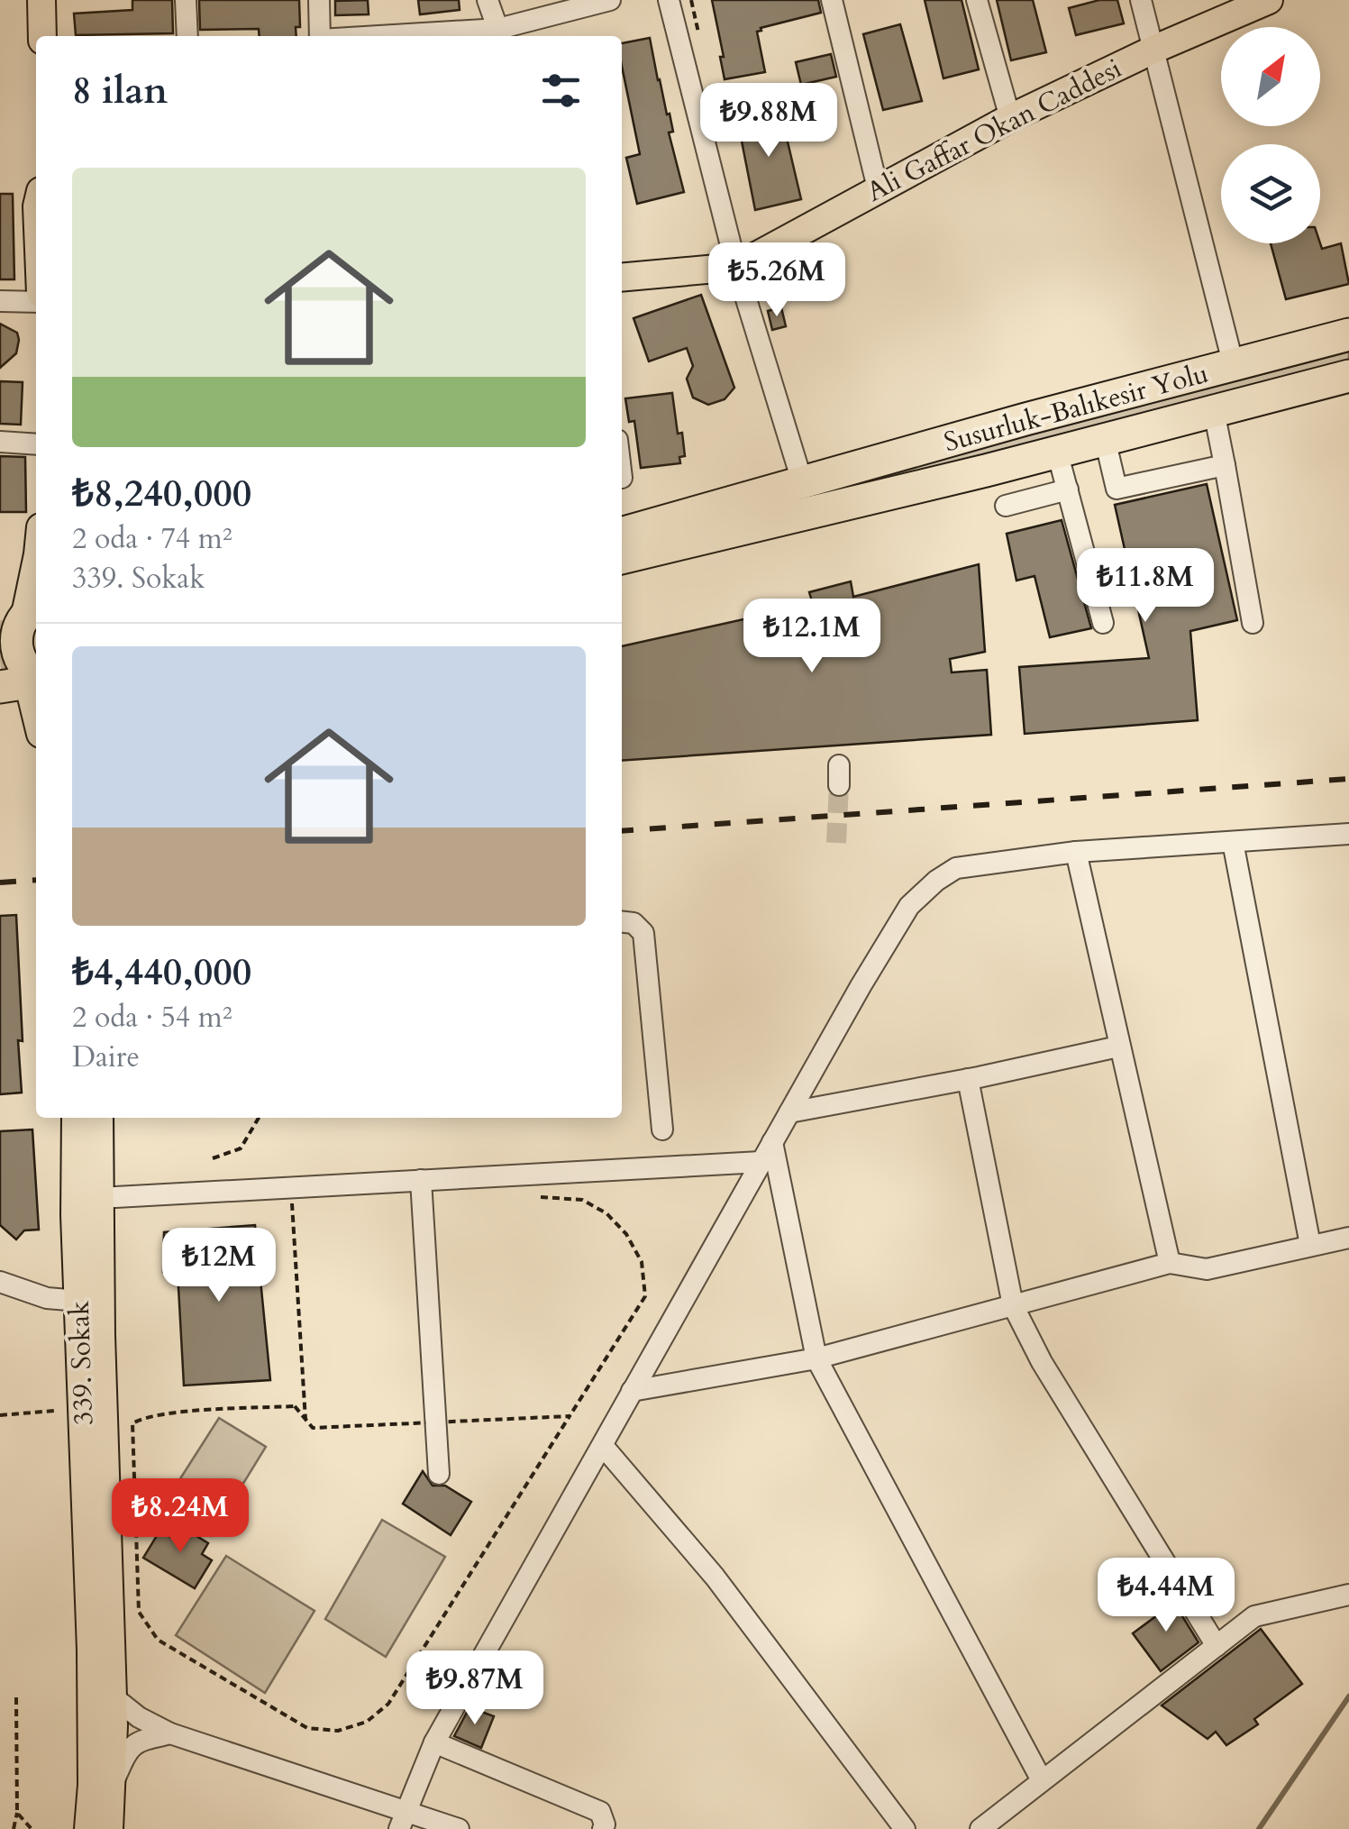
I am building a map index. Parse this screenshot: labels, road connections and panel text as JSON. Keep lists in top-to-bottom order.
{
  "streets": {
    "highway": ["Susurluk-Balıkesir Yolu"],
    "main road": ["Ali Gaffar Okan Caddesi", "339. Sokak"]
  },
  "north": "top right",
  "page": {
    "heading": "8 ilan",
    "price": [
      "₺9.88M",
      "₺5.26M",
      "₺11.8M",
      "₺12.1M",
      "₺12M",
      "₺8.24M",
      "₺4.44M",
      "₺9.87M"
    ],
    "list": [
      {
        "name": "₺8,240,000",
        "note": "2 oda · 74 m² · 339. Sokak"
      },
      {
        "name": "₺4,440,000",
        "note": "2 oda · 54 m² · Daire"
      }
    ]
  }
}
